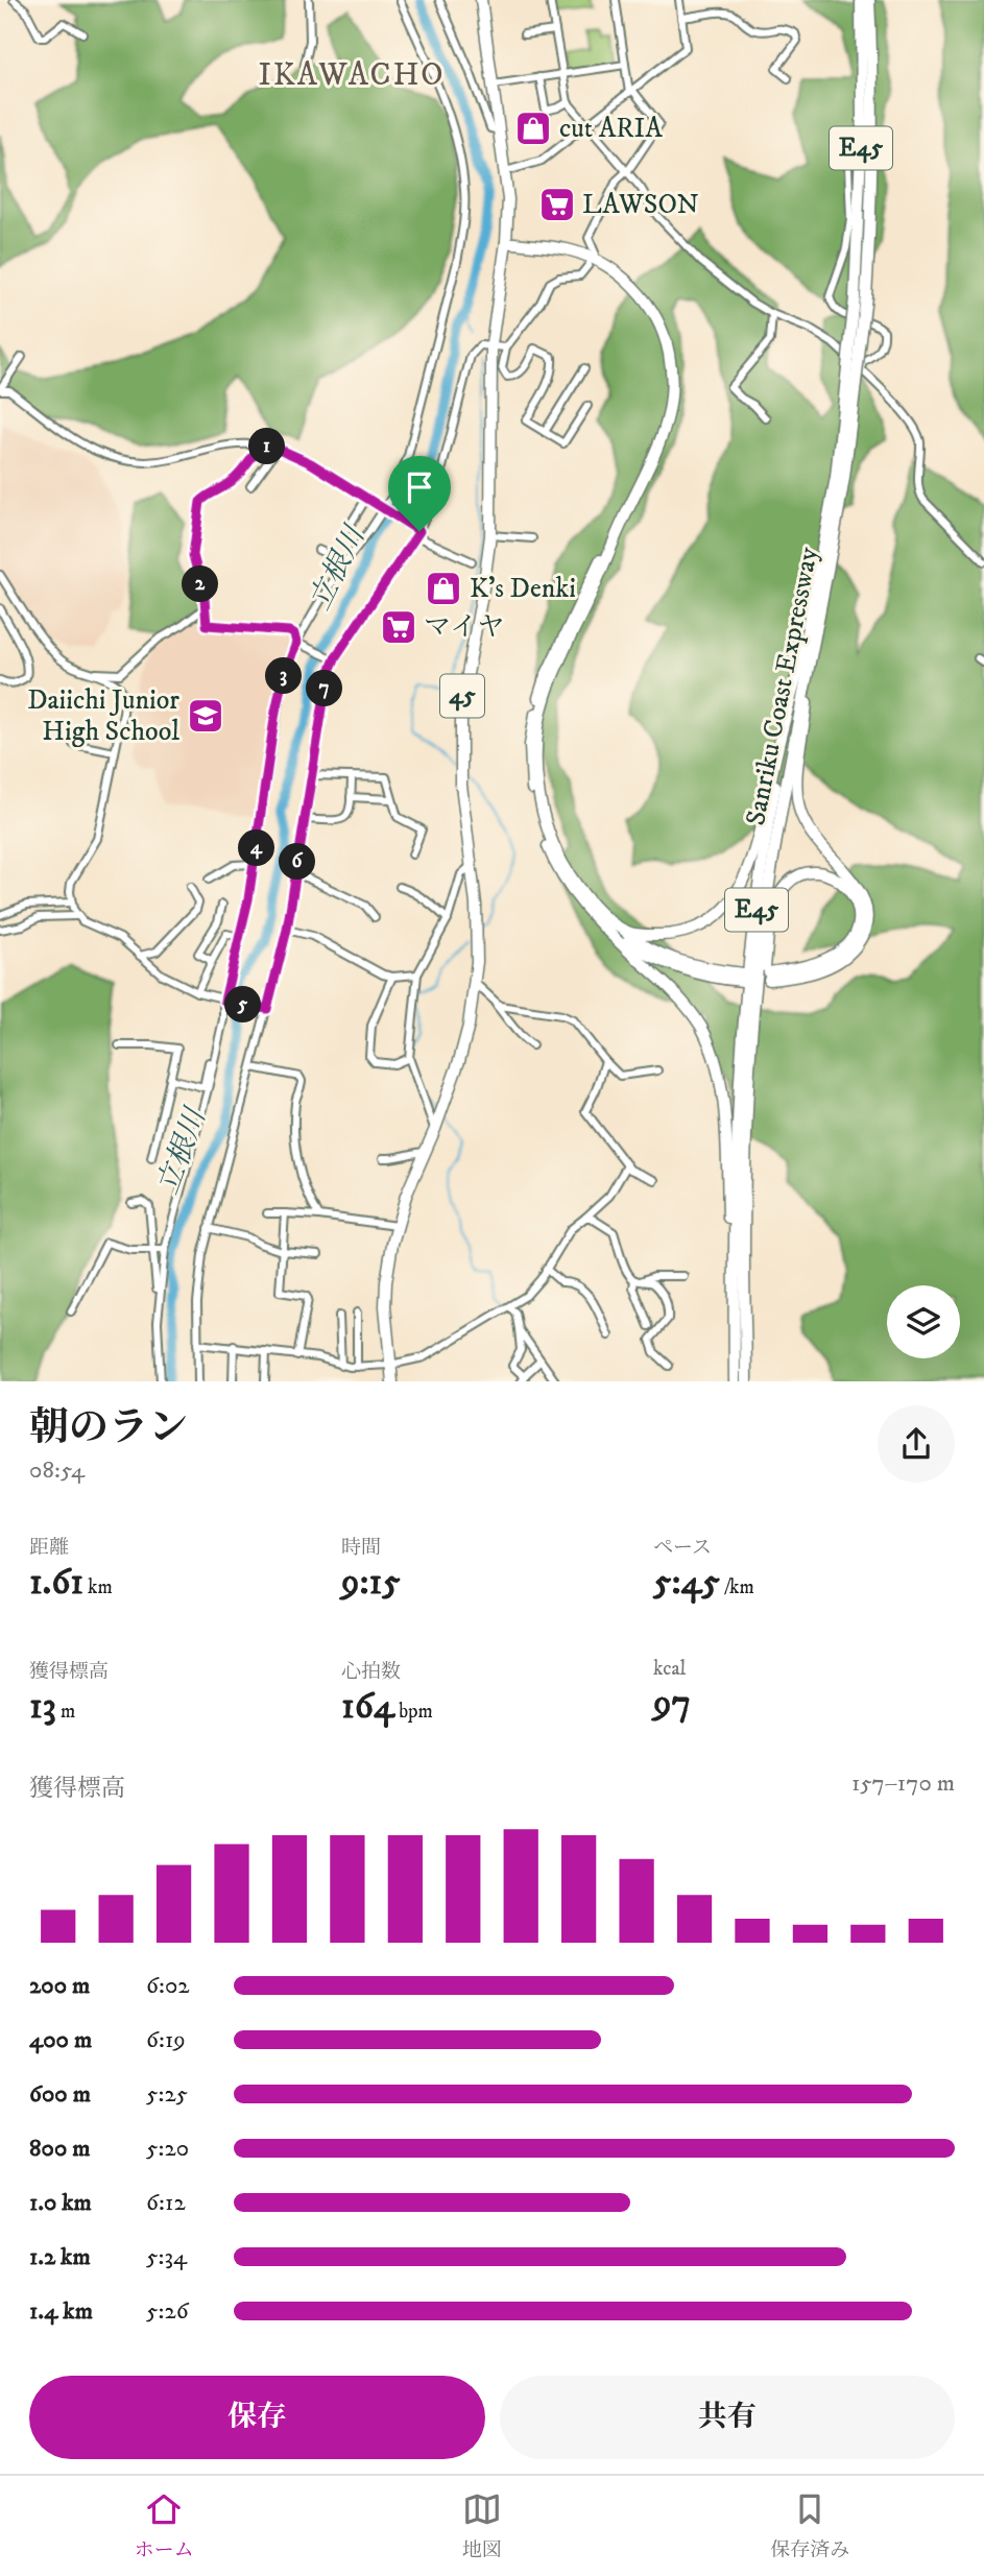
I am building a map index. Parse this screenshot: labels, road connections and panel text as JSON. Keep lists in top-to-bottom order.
{
  "streets": {
    "highway": ["E45", "Sanriku Coast Expressway", "45"]
  },
  "districts": ["IKAWACHO"],
  "water": ["立根川"],
  "places": {
    "shop": ["cut ARIA", "K's Denki"],
    "supermarket": ["LAWSON", "マイヤ"],
    "school or university": ["Daiichi Junior High School"]
  },
  "page": {
    "pins": [
      "1",
      "2",
      "3",
      "7",
      "4",
      "6",
      "5"
    ],
    "heading": ["朝のラン", "08:54"],
    "stats": [
      ["距離", "1.61 km"],
      ["時間", "9:15"],
      ["ペース", "5:45 /km"],
      ["獲得標高", "13 m"],
      ["心拍数", "164 bpm"],
      ["kcal", "97"]
    ],
    "chart": ["獲得標高", "157–170 m"],
    "list": [
      {
        "name": "200 m",
        "note": "6:02"
      },
      {
        "name": "400 m",
        "note": "6:19"
      },
      {
        "name": "600 m",
        "note": "5:25"
      },
      {
        "name": "800 m",
        "note": "5:20"
      },
      {
        "name": "1.0 km",
        "note": "6:12"
      },
      {
        "name": "1.2 km",
        "note": "5:34"
      },
      {
        "name": "1.4 km",
        "note": "5:26"
      }
    ],
    "buttons": ["保存", "共有"],
    "tabs": ["ホーム", "地図", "保存済み"]
  }
}
